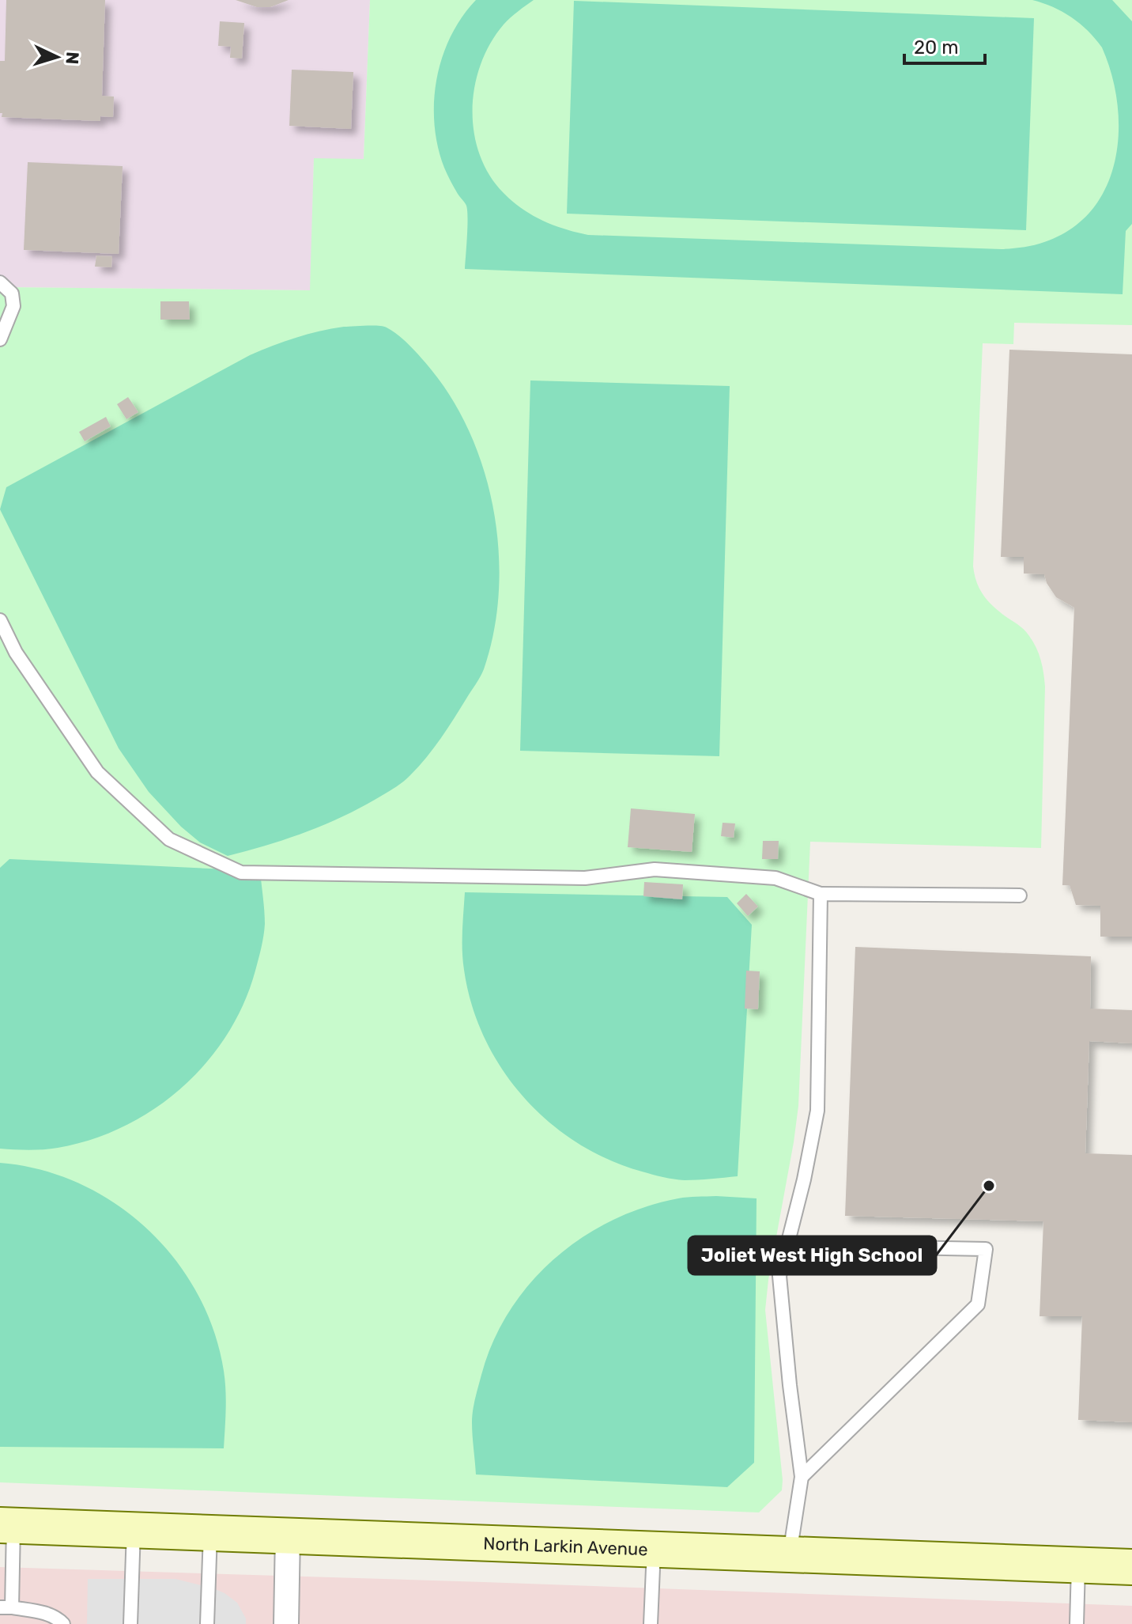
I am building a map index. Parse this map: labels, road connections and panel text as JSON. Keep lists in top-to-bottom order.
{
  "streets": {
    "main road": ["North Larkin Avenue"]
  },
  "places": ["Joliet West High School"],
  "scale_bar": "20 m",
  "north": "right"
}
